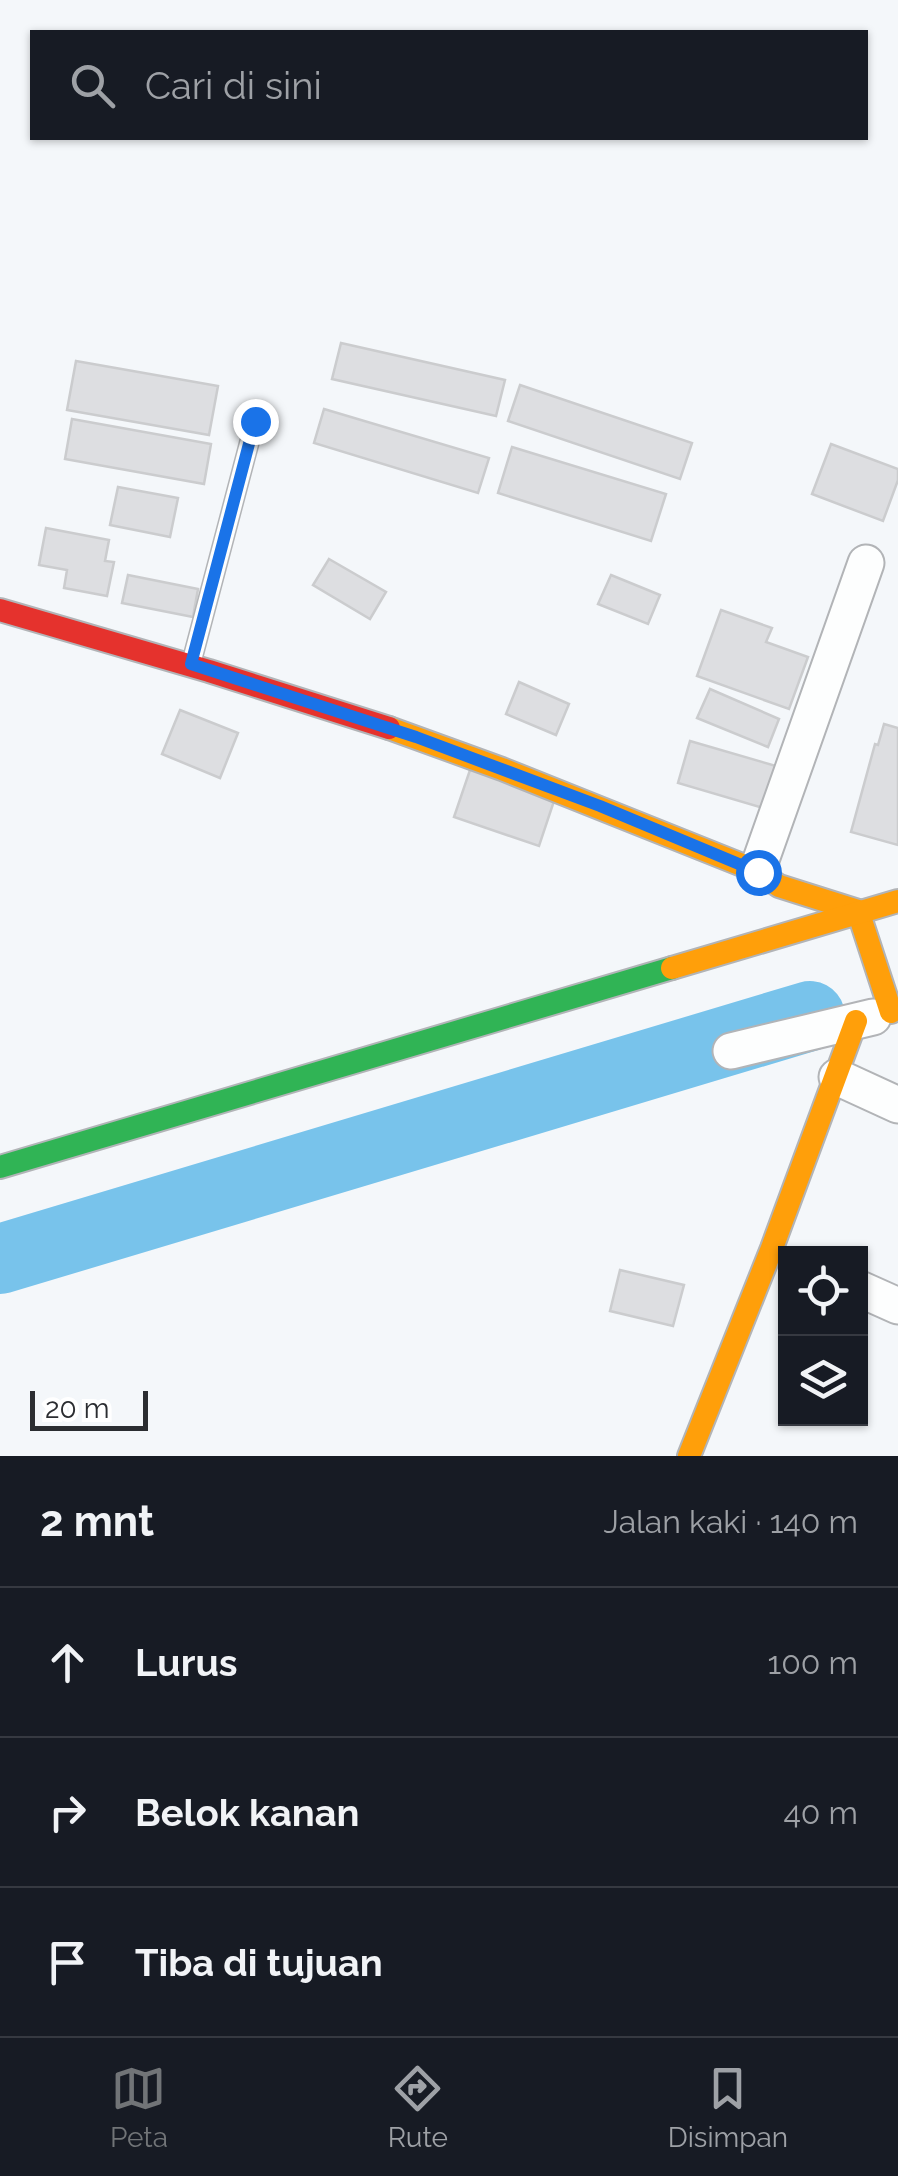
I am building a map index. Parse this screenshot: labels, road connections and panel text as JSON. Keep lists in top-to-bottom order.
{
  "scale_bar": "20 m",
  "page": {
    "search": "Cari di sini",
    "scale": "20 m",
    "heading": ["2 mnt", "Jalan kaki · 140 m"],
    "list": [
      ["Lurus", "100 m"],
      ["Belok kanan", "40 m"],
      "Tiba di tujuan"
    ],
    "nav": ["Peta", "Rute", "Disimpan"]
  }
}
